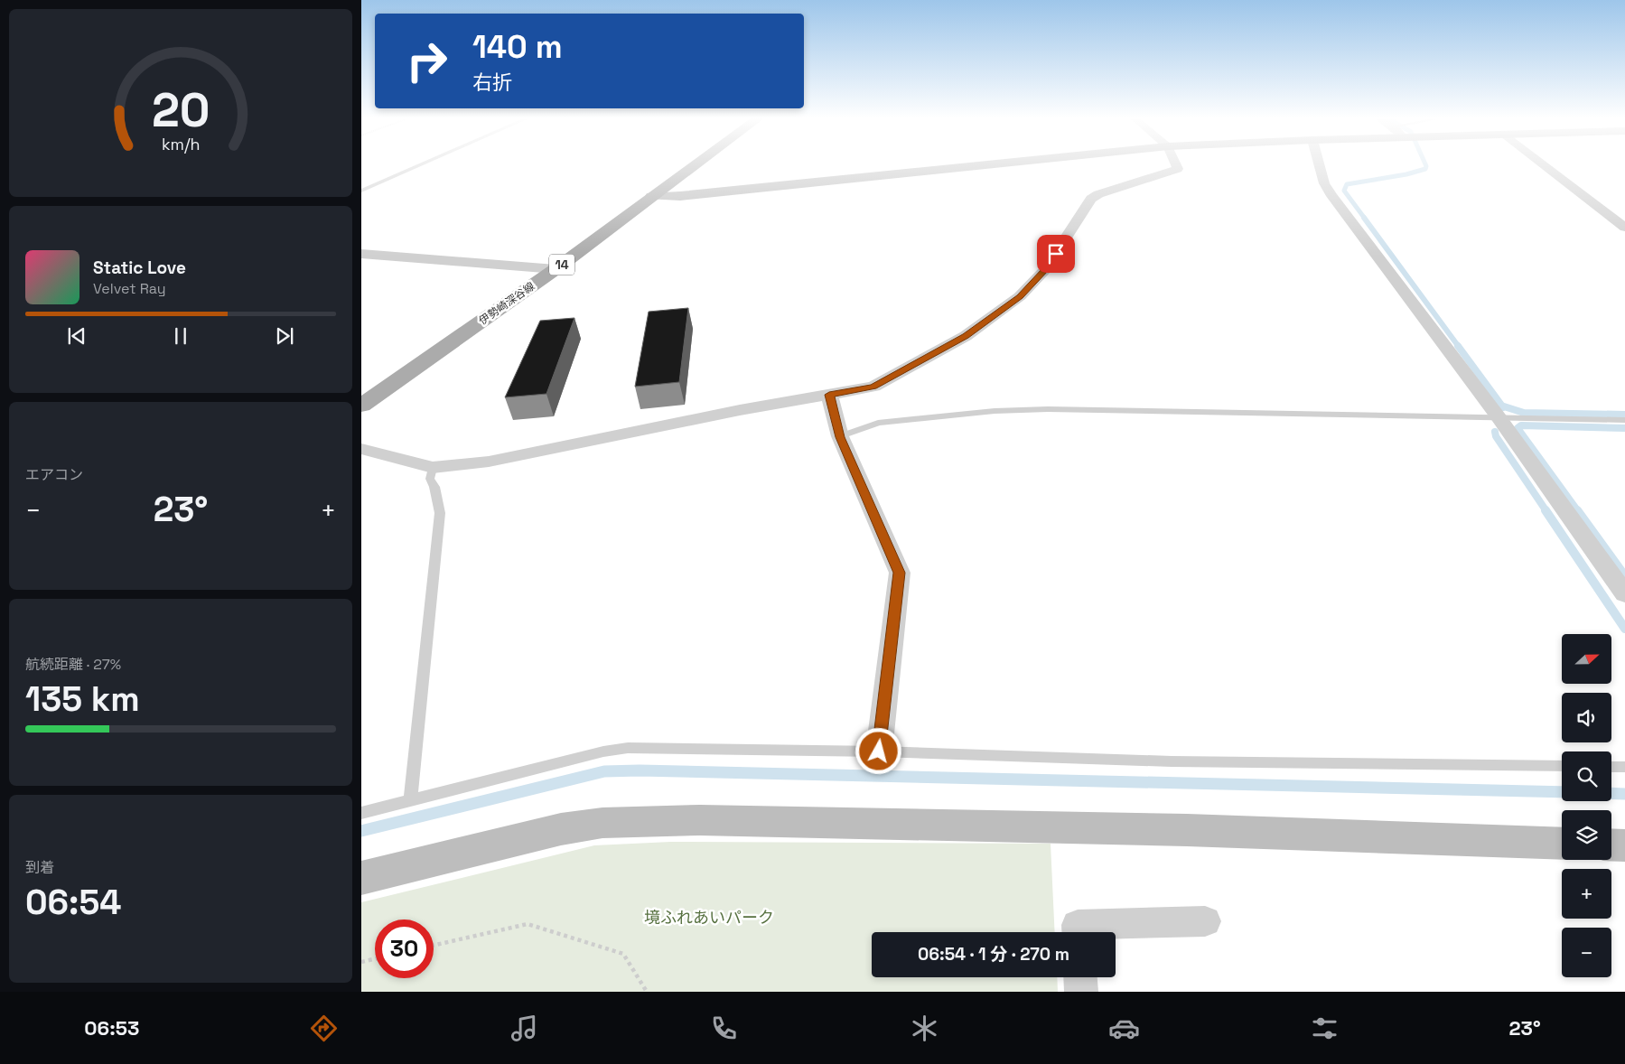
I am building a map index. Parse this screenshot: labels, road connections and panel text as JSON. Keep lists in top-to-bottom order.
{
  "streets": {
    "main road": ["14", "伊勢崎深谷線"]
  },
  "parks": ["境ふれあいパーク"],
  "north": "right",
  "page": {
    "turn": ["140 m", "右折"],
    "song": ["Static Love", "Velvet Ray"],
    "tile": [
      "エアコン",
      ["航続距離 · 27%", "135 km"],
      ["到着", "06:54"]
    ],
    "heat": ["−", "23°", "+"],
    "map_buttons": ["+", "−"],
    "limit": "30",
    "trip": "06:54 · 1 分 · 270 m",
    "tabs": ["06:53", "23°"],
    "gauge": ["20", "km/h"]
  }
}
